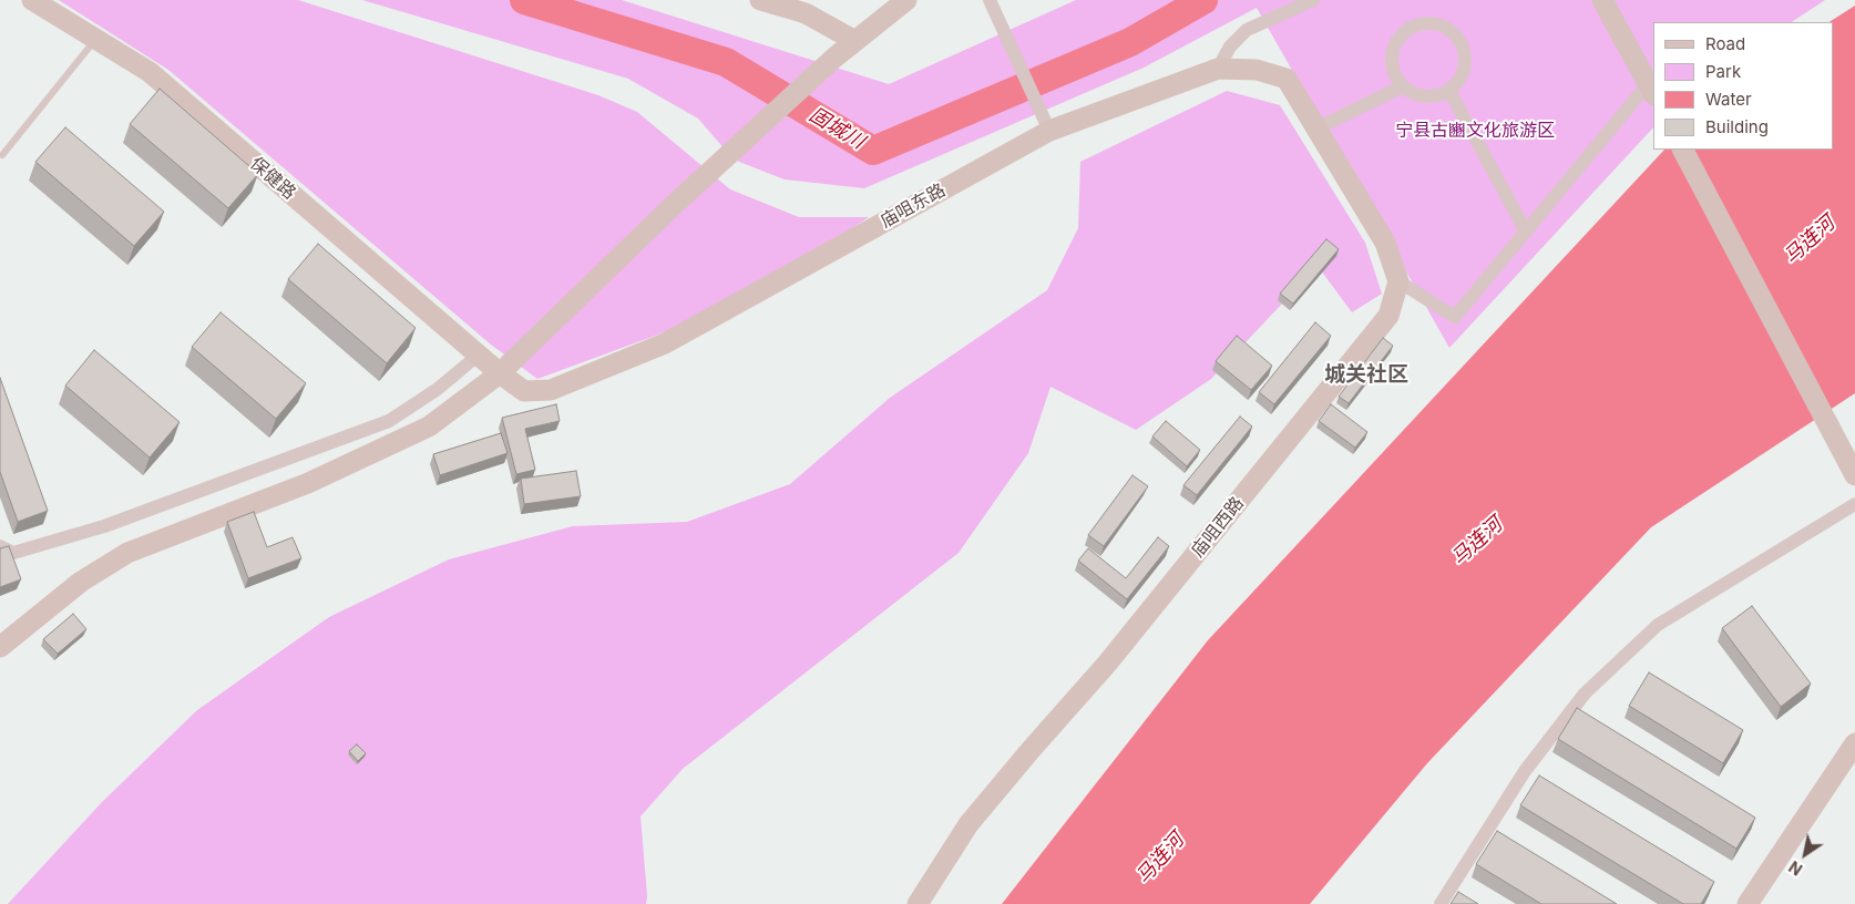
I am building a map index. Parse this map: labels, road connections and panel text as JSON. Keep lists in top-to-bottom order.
{
  "streets": {
    "street": ["保健路", "庙咀东路", "庙咀西路"]
  },
  "crossings": [
    ["保健路", "庙咀东路"]
  ],
  "districts": ["城关社区"],
  "water": ["固城川", "马连河"],
  "parks": ["宁县古豳文化旅游区"],
  "legend": [
    "Road",
    "Park",
    "Water",
    "Building"
  ],
  "north": "bottom left"
}
